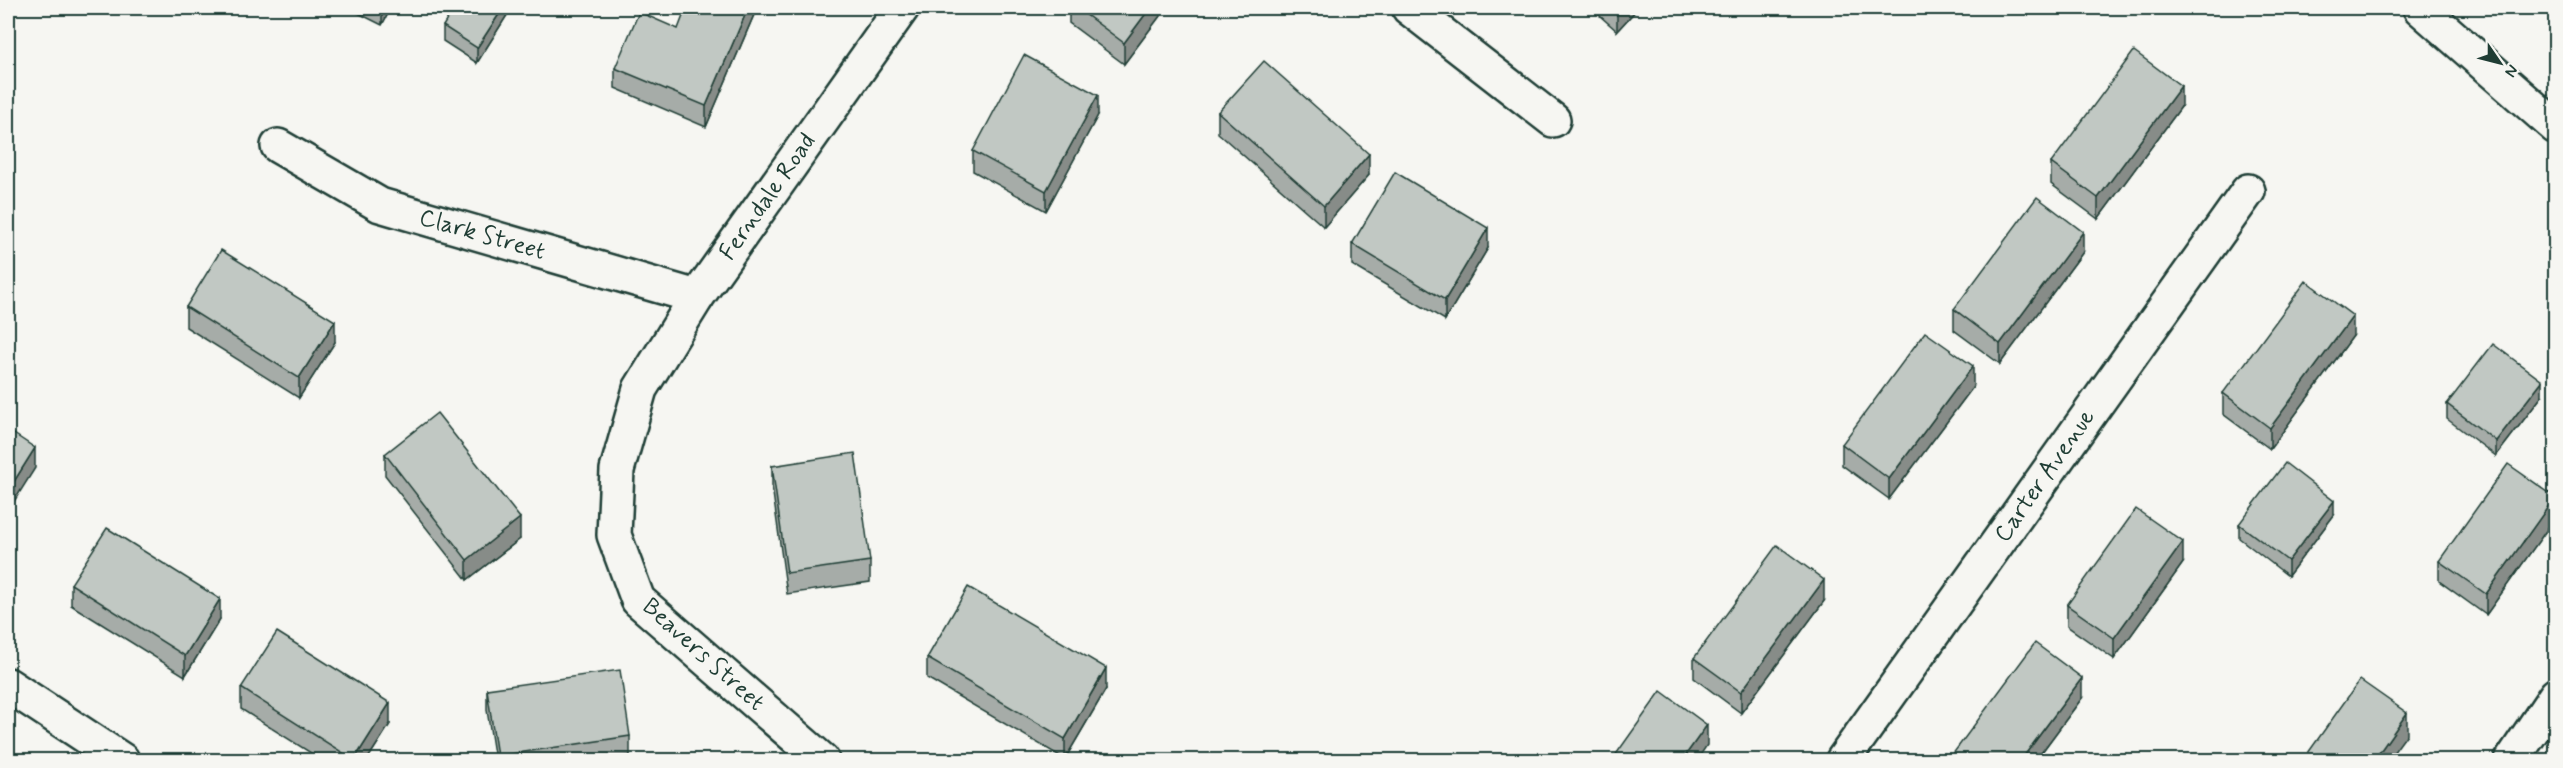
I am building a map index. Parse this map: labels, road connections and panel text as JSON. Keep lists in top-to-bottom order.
{
  "streets": {
    "street": [
      "Ferndale Road",
      "Clark Street",
      "Carter Avenue",
      "Beavers Street"
    ]
  },
  "crossings": [
    ["Ferndale Road", "Clark Street"],
    ["Ferndale Road", "Beavers Street"]
  ],
  "north": "bottom right"
}
